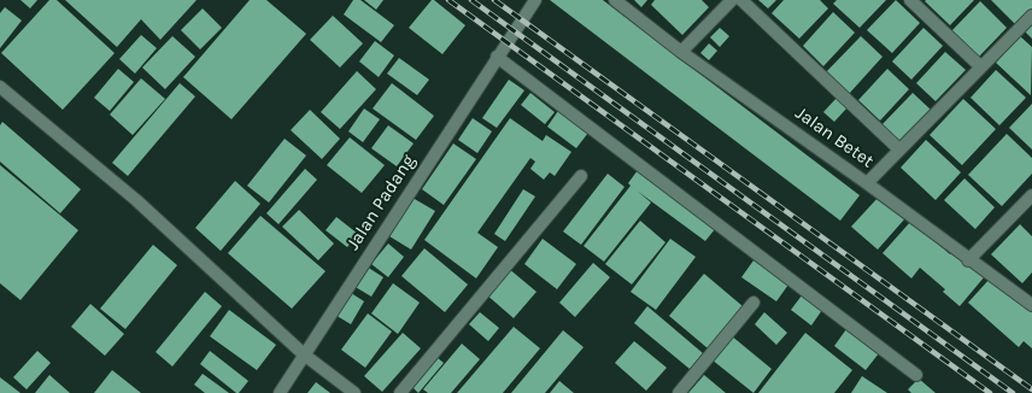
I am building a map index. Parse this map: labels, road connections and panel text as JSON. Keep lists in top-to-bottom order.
{
  "streets": {
    "street": ["Jalan Betet", "Jalan Padang"]
  }
}
